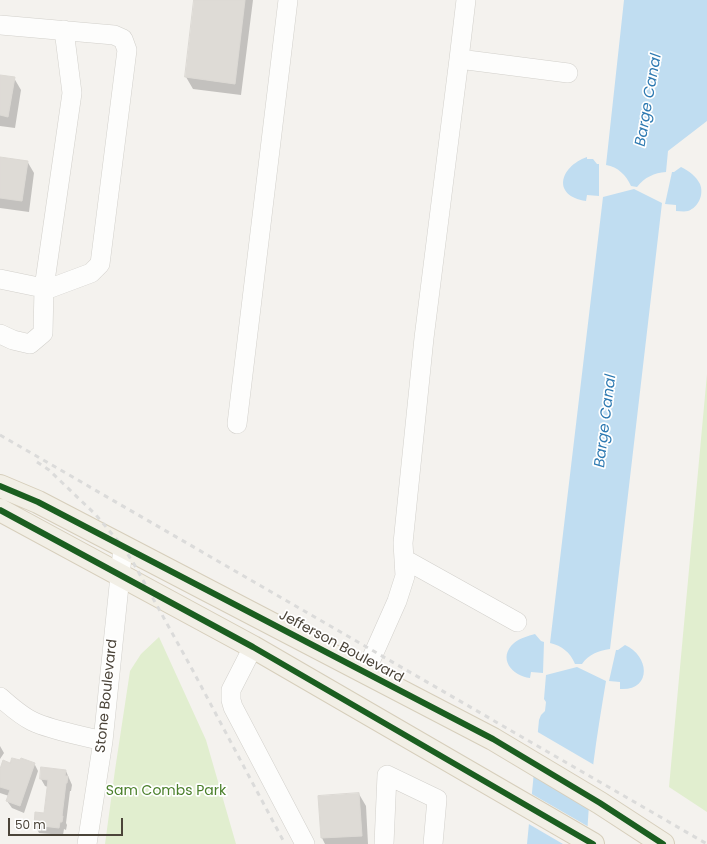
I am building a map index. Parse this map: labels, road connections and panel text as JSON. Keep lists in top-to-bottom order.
{
  "streets": {
    "main road": ["Jefferson Boulevard"],
    "street": ["Stone Boulevard"]
  },
  "crossings": [
    ["Jefferson Boulevard", "Stone Boulevard"]
  ],
  "water": ["Barge Canal"],
  "parks": ["Sam Combs Park"],
  "scale_bar": "50 m"
}
